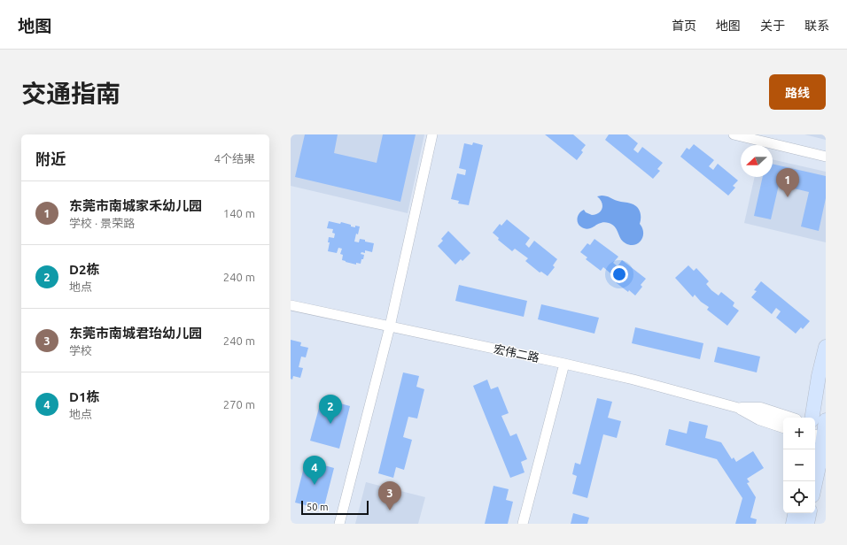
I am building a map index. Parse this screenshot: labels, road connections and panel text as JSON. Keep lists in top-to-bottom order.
{
  "streets": {
    "street": ["宏伟二路"]
  },
  "scale_bar": "50 m",
  "north": "left",
  "page": {
    "header": "地图",
    "nav": [
      "首页",
      "地图",
      "关于",
      "联系"
    ],
    "title": "交通指南",
    "buttons": "路线",
    "heading": ["附近", "4个结果"],
    "pins": [
      "1",
      "2",
      "4",
      "3"
    ],
    "list": [
      {
        "mark": "1",
        "name": "东莞市南城家禾幼儿园",
        "note": "学校 · 景荣路",
        "value": "140 m"
      },
      {
        "mark": "2",
        "name": "D2栋",
        "note": "地点",
        "value": "240 m"
      },
      {
        "mark": "3",
        "name": "东莞市南城君珆幼儿园",
        "note": "学校",
        "value": "240 m"
      },
      {
        "mark": "4",
        "name": "D1栋",
        "note": "地点",
        "value": "270 m"
      }
    ],
    "map_buttons": ["+", "−"],
    "scale": "50 m"
  }
}
